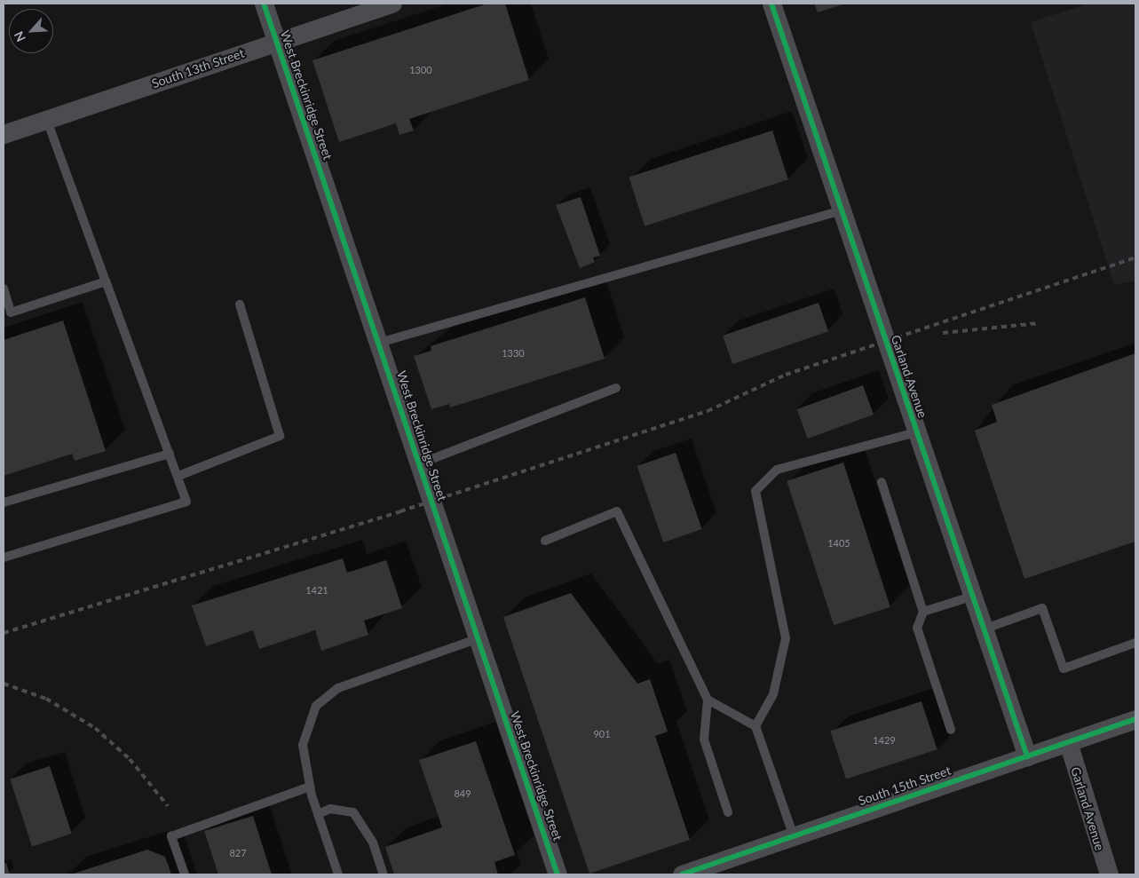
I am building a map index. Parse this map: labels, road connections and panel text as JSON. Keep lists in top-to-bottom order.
{
  "streets": {
    "street": [
      "South 13th Street",
      "West Breckinridge Street",
      "Garland Avenue",
      "South 15th Street"
    ]
  },
  "crossings": [
    ["South 13th Street", "West Breckinridge Street"],
    ["Garland Avenue", "South 15th Street"]
  ],
  "house_numbers": [
    "1300",
    "1330",
    "1405",
    "1421",
    "901",
    "1429",
    "849",
    "827"
  ],
  "north": "bottom left"
}
